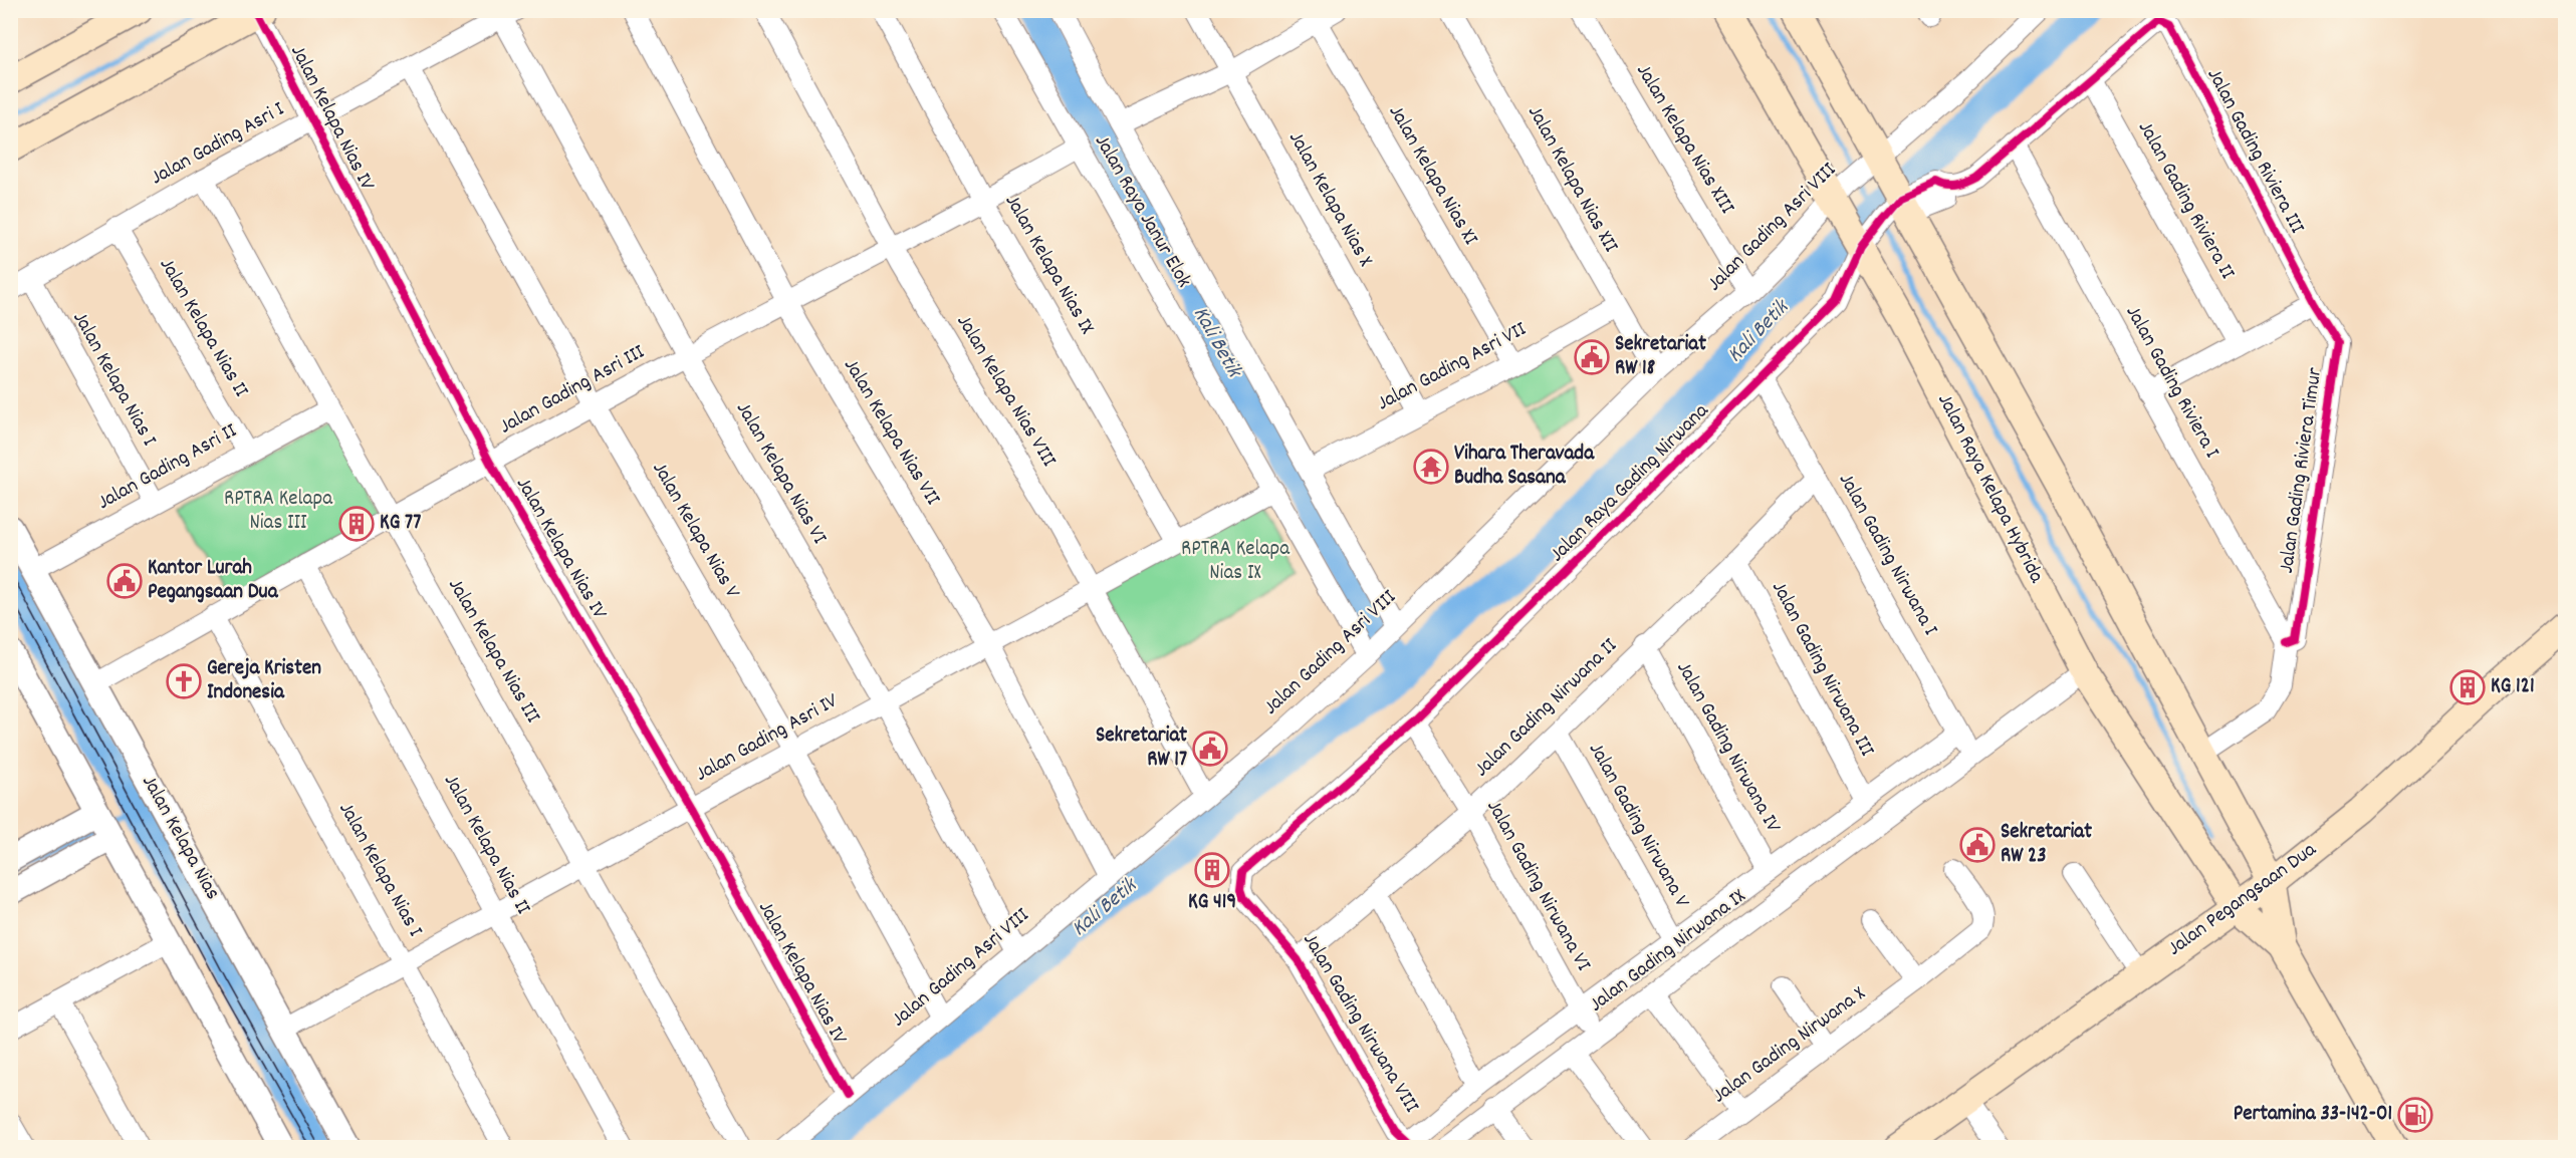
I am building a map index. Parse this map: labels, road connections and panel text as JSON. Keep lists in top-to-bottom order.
{
  "streets": {
    "main road": ["Jalan Raya Kelapa Hybrida", "Jalan Pegangsaan Dua"],
    "street": [
      "Jalan Kelapa Nias IV",
      "Jalan Kelapa Nias XIII",
      "Jalan Gading Asri I",
      "Jalan Gading Riviera III",
      "Jalan Kelapa Nias XI",
      "Jalan Kelapa Nias XII",
      "Jalan Kelapa Nias X",
      "Jalan Gading Riviera II",
      "Jalan Raya Janur Elok",
      "Jalan Gading Asri VIII",
      "Jalan Kelapa Nias IX",
      "Jalan Kelapa Nias II",
      "Jalan Gading Asri VII",
      "Jalan Kelapa Nias I",
      "Jalan Gading Riviera I",
      "Jalan Gading Asri III",
      "Jalan Kelapa Nias VIII",
      "Jalan Kelapa Nias VII",
      "Jalan Gading Asri II",
      "Jalan Gading Riviera Timur",
      "Jalan Kelapa Nias VI",
      "Jalan Raya Gading Nirwana",
      "Jalan Kelapa Nias V",
      "Jalan Gading Nirwana I",
      "Jalan Kelapa Nias III",
      "Jalan Gading Nirwana III",
      "Jalan Gading Nirwana II",
      "Jalan Gading Asri IV",
      "Jalan Gading Nirwana IV",
      "Jalan Gading Nirwana V",
      "Jalan Kelapa Nias",
      "Jalan Gading Nirwana VI",
      "Jalan Gading Nirwana IX",
      "Jalan Gading Nirwana VIII",
      "Jalan Gading Nirwana X"
    ]
  },
  "crossings": [
    ["Jalan Kelapa Nias IV", "Jalan Gading Asri I"],
    ["Jalan Kelapa Nias IV", "Jalan Gading Asri VIII"],
    ["Jalan Kelapa Nias IV", "Jalan Gading Asri III"],
    ["Jalan Kelapa Nias IV", "Jalan Gading Asri IV"],
    ["Jalan Kelapa Nias XIII", "Jalan Gading Asri VIII"],
    ["Jalan Gading Asri I", "Jalan Kelapa Nias II"],
    ["Jalan Gading Asri I", "Jalan Kelapa Nias I"],
    ["Jalan Gading Asri I", "Jalan Kelapa Nias VI"],
    ["Jalan Gading Asri I", "Jalan Kelapa Nias V"],
    ["Jalan Gading Asri I", "Jalan Kelapa Nias III"],
    ["Jalan Gading Riviera III", "Jalan Gading Riviera II"],
    ["Jalan Gading Riviera III", "Jalan Gading Riviera Timur"],
    ["Jalan Kelapa Nias XI", "Jalan Gading Asri VII"],
    ["Jalan Kelapa Nias XII", "Jalan Gading Asri VIII"],
    ["Jalan Kelapa Nias XII", "Jalan Gading Asri VII"],
    ["Jalan Kelapa Nias X", "Jalan Gading Asri VII"],
    ["Jalan Raya Janur Elok", "Jalan Gading Asri VIII"],
    ["Jalan Raya Janur Elok", "Jalan Gading Asri VII"],
    ["Jalan Raya Janur Elok", "Jalan Gading Asri III"],
    ["Jalan Raya Janur Elok", "Jalan Gading Asri IV"],
    ["Jalan Gading Asri VIII", "Jalan Kelapa Nias VIII"],
    ["Jalan Gading Asri VIII", "Jalan Kelapa Nias VII"],
    ["Jalan Gading Asri VIII", "Jalan Kelapa Nias VI"],
    ["Jalan Gading Asri VIII", "Jalan Raya Kelapa Hybrida"],
    ["Jalan Gading Asri VIII", "Jalan Kelapa Nias V"],
    ["Jalan Kelapa Nias IX", "Jalan Gading Asri III"],
    ["Jalan Kelapa Nias IX", "Jalan Gading Asri IV"],
    ["Jalan Kelapa Nias II", "Jalan Gading Asri III"],
    ["Jalan Kelapa Nias II", "Jalan Gading Asri II"],
    ["Jalan Kelapa Nias II", "Jalan Gading Asri IV"],
    ["Jalan Kelapa Nias I", "Jalan Gading Asri III"],
    ["Jalan Kelapa Nias I", "Jalan Gading Asri II"],
    ["Jalan Kelapa Nias I", "Jalan Gading Asri IV"],
    ["Jalan Gading Riviera I", "Jalan Gading Riviera Timur"],
    ["Jalan Gading Asri III", "Jalan Kelapa Nias VIII"],
    ["Jalan Gading Asri III", "Jalan Kelapa Nias VII"],
    ["Jalan Gading Asri III", "Jalan Kelapa Nias VI"],
    ["Jalan Gading Asri III", "Jalan Kelapa Nias V"],
    ["Jalan Gading Asri III", "Jalan Kelapa Nias III"],
    ["Jalan Gading Asri III", "Jalan Kelapa Nias"],
    ["Jalan Kelapa Nias VIII", "Jalan Gading Asri IV"],
    ["Jalan Kelapa Nias VII", "Jalan Gading Asri IV"],
    ["Jalan Gading Asri II", "Jalan Kelapa Nias III"],
    ["Jalan Gading Asri II", "Jalan Kelapa Nias"],
    ["Jalan Gading Riviera Timur", "Jalan Raya Kelapa Hybrida"],
    ["Jalan Kelapa Nias VI", "Jalan Gading Asri IV"],
    ["Jalan Raya Gading Nirwana", "Jalan Raya Kelapa Hybrida"],
    ["Jalan Raya Gading Nirwana", "Jalan Gading Nirwana I"],
    ["Jalan Raya Gading Nirwana", "Jalan Gading Nirwana VI"],
    ["Jalan Raya Gading Nirwana", "Jalan Gading Nirwana VIII"],
    ["Jalan Raya Kelapa Hybrida", "Jalan Pegangsaan Dua"],
    ["Jalan Raya Kelapa Hybrida", "Jalan Gading Nirwana IX"],
    ["Jalan Kelapa Nias V", "Jalan Gading Asri IV"],
    ["Jalan Gading Nirwana I", "Jalan Gading Nirwana II"],
    ["Jalan Gading Nirwana I", "Jalan Gading Nirwana IX"],
    ["Jalan Kelapa Nias III", "Jalan Gading Asri IV"],
    ["Jalan Gading Nirwana III", "Jalan Gading Nirwana II"],
    ["Jalan Gading Nirwana III", "Jalan Gading Nirwana IX"],
    ["Jalan Gading Nirwana II", "Jalan Gading Nirwana IV"],
    ["Jalan Gading Nirwana II", "Jalan Gading Nirwana V"],
    ["Jalan Gading Nirwana II", "Jalan Gading Nirwana VI"],
    ["Jalan Gading Nirwana II", "Jalan Gading Nirwana VIII"],
    ["Jalan Gading Asri IV", "Jalan Kelapa Nias"],
    ["Jalan Gading Nirwana IV", "Jalan Gading Nirwana IX"],
    ["Jalan Gading Nirwana V", "Jalan Gading Nirwana IX"],
    ["Jalan Gading Nirwana VI", "Jalan Gading Nirwana IX"],
    ["Jalan Gading Nirwana VI", "Jalan Gading Nirwana VIII"],
    ["Jalan Gading Nirwana IX", "Jalan Gading Nirwana VIII"]
  ],
  "water": ["Kali Betik"],
  "parks": ["RPTRA Kelapa Nias III", "RPTRA Kelapa Nias IX"],
  "places": {
    "public building": [
      "Sekretariat RW 18",
      "Kantor Lurah Pegangsaan Dua",
      "Sekretariat RW 17",
      "Sekretariat RW 23"
    ],
    "temple": ["Vihara Theravada Budha Sasana"],
    "building": ["KG 77", "KG 121", "KG 419"],
    "church": ["Gereja Kristen Indonesia"],
    "fuel station": ["Pertamina 33-142-01"]
  }
}
